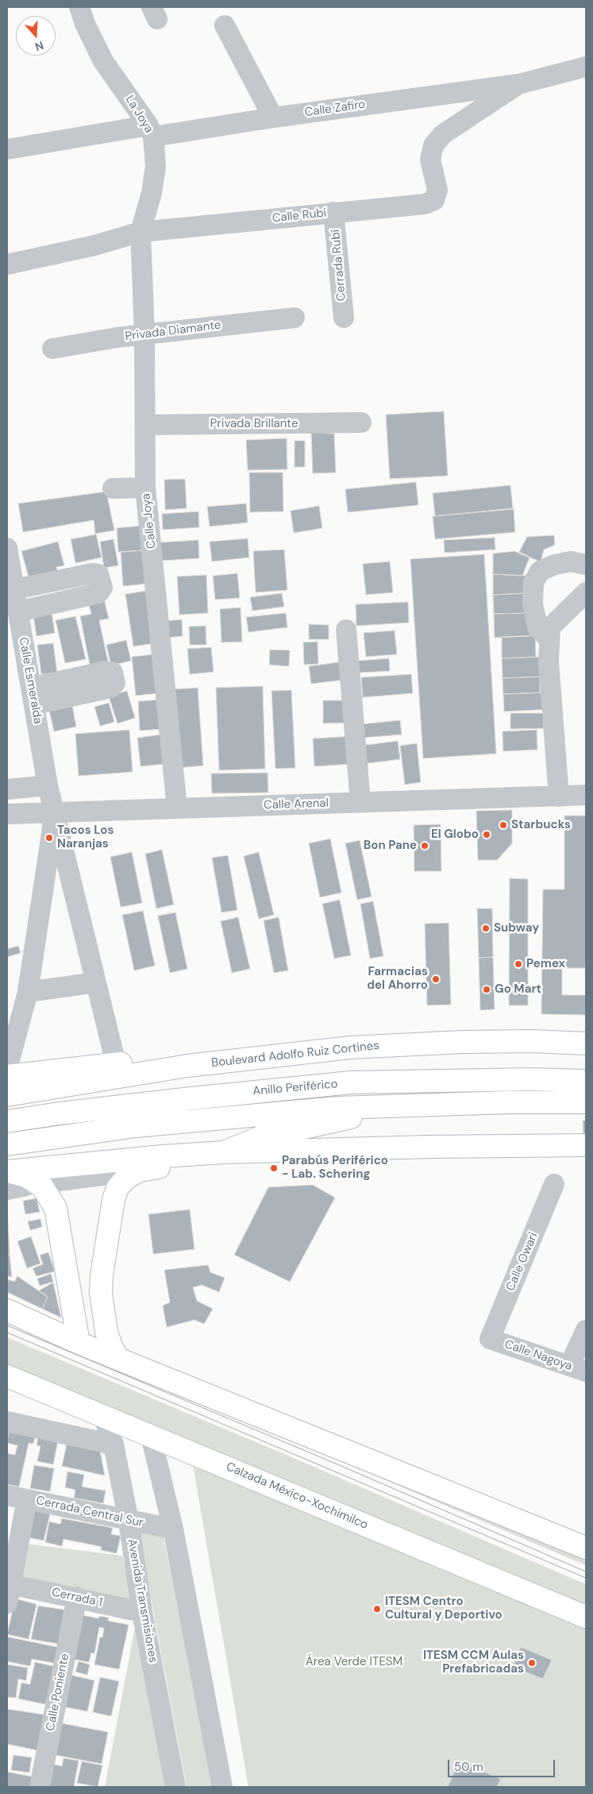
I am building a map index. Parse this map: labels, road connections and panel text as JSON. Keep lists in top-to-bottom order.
{
  "streets": {
    "main road": ["Boulevard Adolfo Ruiz Cortines", "Anillo Periférico", "Calzada México-Xochimilco"],
    "street": [
      "Calle Zafiro",
      "La Joya",
      "Calle Rubí",
      "Cerrada Rubí",
      "Privada Diamante",
      "Privada Brillante",
      "Calle Joya",
      "Calle Esmeralda",
      "Calle Arenal",
      "Calle Owari",
      "Calle Nagoya",
      "Cerrada Central Sur",
      "Cerrada 1",
      "Avenida Transmisiones",
      "Calle Poniente"
    ]
  },
  "crossings": [
    ["Calle Zafiro", "La Joya"],
    ["Calle Zafiro", "Calle Rubí"],
    ["La Joya", "Calle Rubí"],
    ["La Joya", "Calle Joya"],
    ["Calle Rubí", "Cerrada Rubí"],
    ["Calle Rubí", "Calle Joya"],
    ["Privada Diamante", "Calle Joya"],
    ["Privada Brillante", "Calle Joya"],
    ["Calle Joya", "Calle Arenal"],
    ["Calle Esmeralda", "Calle Arenal"],
    ["Calle Owari", "Calle Nagoya"],
    ["Calzada México-Xochimilco", "Avenida Transmisiones"],
    ["Cerrada Central Sur", "Avenida Transmisiones"],
    ["Cerrada 1", "Avenida Transmisiones"],
    ["Cerrada 1", "Calle Poniente"]
  ],
  "parks": ["Área Verde ITESM"],
  "places": [
    "Starbucks",
    "El Globo",
    "Tacos Los Naranjas",
    "Bon Pane",
    "Subway",
    "Pemex",
    "Farmacias del Ahorro",
    "Go Mart",
    "Parabús Periférico - Lab. Schering",
    "ITESM Centro Cultural y Deportivo",
    "ITESM CCM Aulas Prefabricadas"
  ],
  "scale_bar": "50 m",
  "north": "bottom"
}
